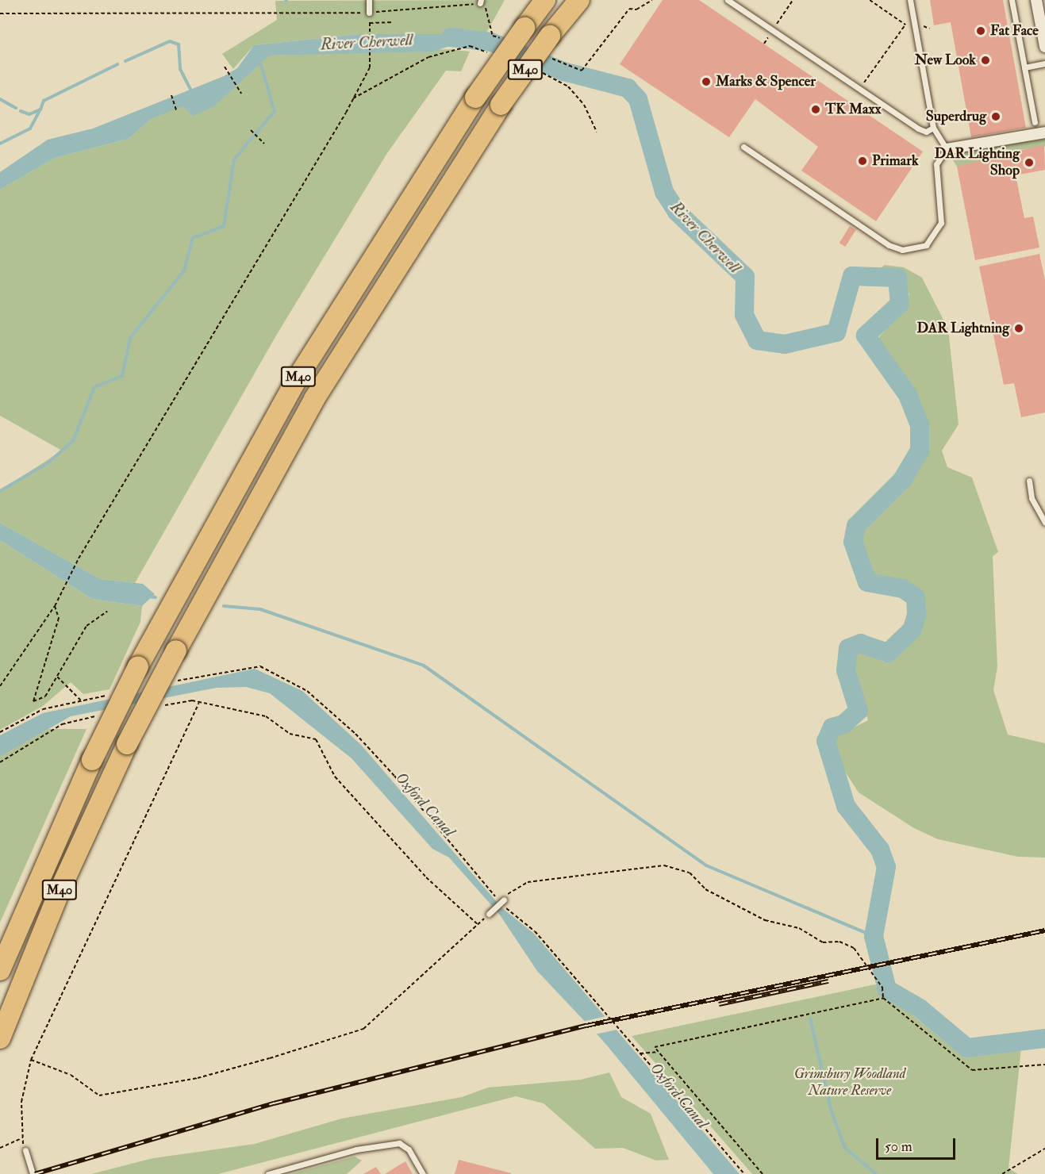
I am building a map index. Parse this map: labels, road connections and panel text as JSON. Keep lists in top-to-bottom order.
{
  "streets": {
    "highway": ["M40"]
  },
  "water": ["River Cherwell", "Oxford Canal"],
  "parks": ["Grimsbury Woodland Nature Reserve"],
  "places": [
    "Fat Face",
    "New Look",
    "Marks & Spencer",
    "TK Maxx",
    "Superdrug",
    "Primark",
    "DAR Lighting Shop",
    "DAR Lightning"
  ],
  "scale_bar": "50 m"
}
